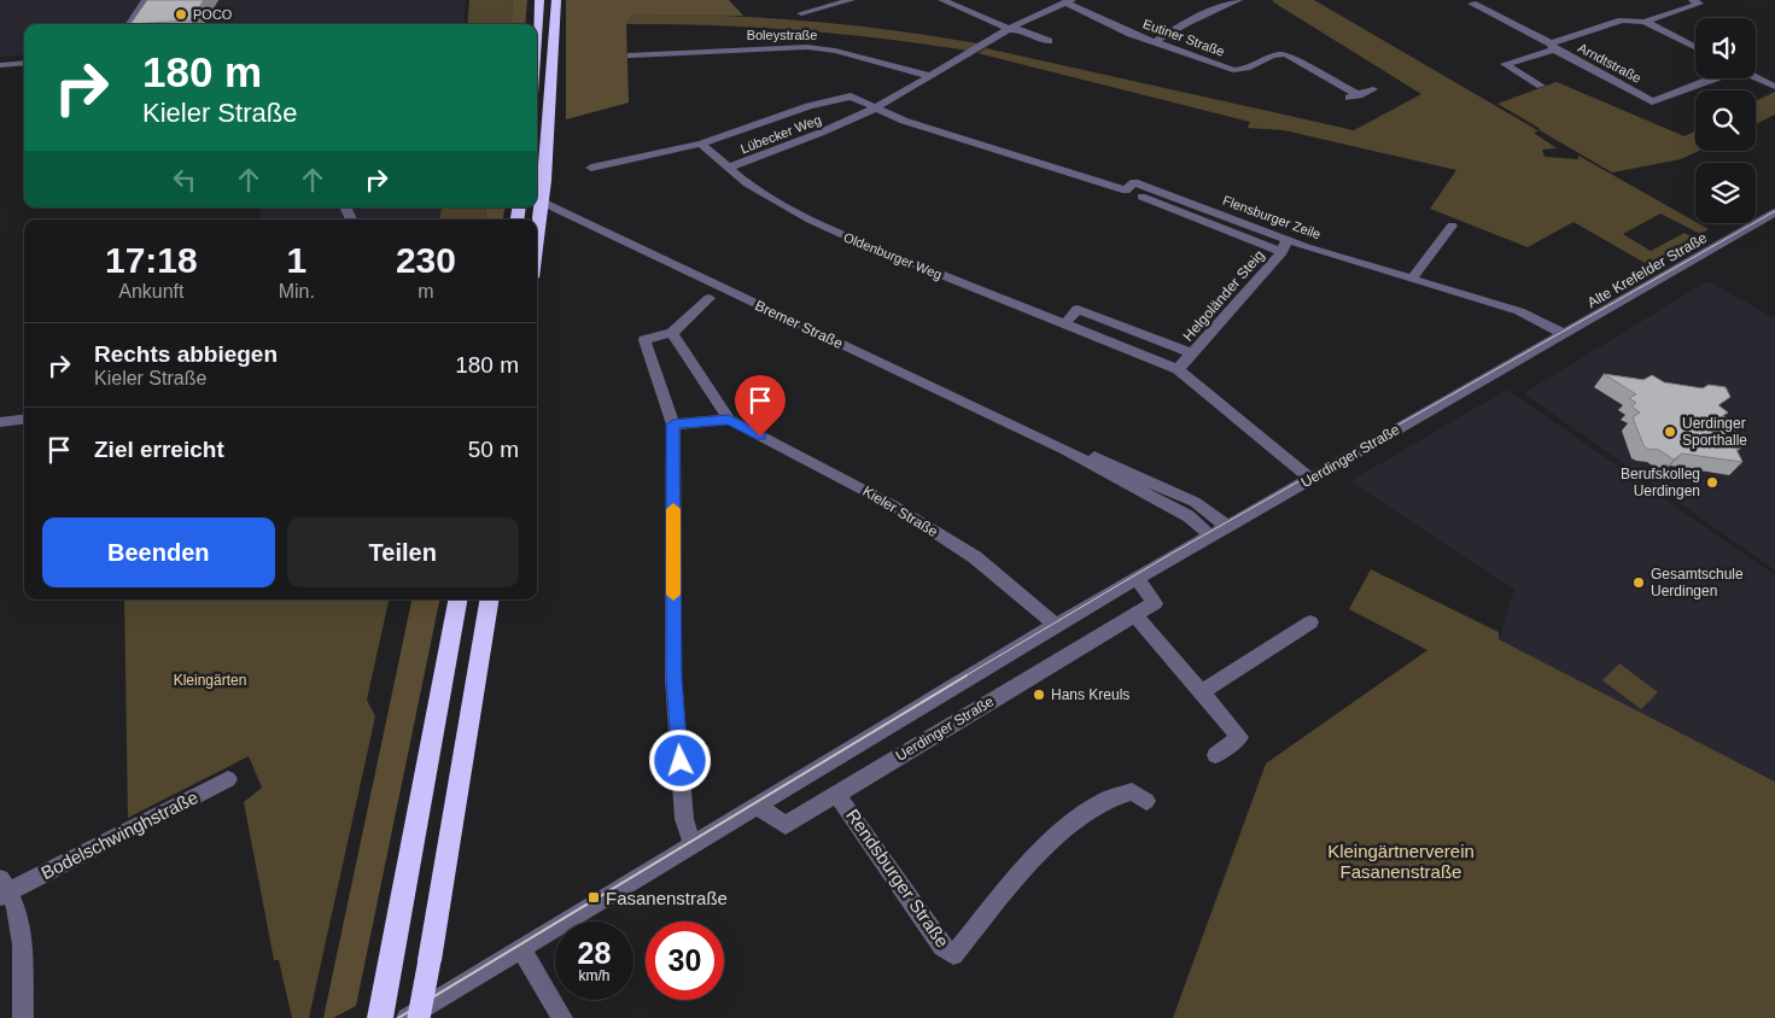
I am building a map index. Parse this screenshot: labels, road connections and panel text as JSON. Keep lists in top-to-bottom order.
{
  "streets": {
    "street": [
      "Boleystraße",
      "Eutiner Straße",
      "Arndtstraße",
      "Lübecker Weg",
      "Flensburger Zeile",
      "Oldenburger Weg",
      "Alte Krefelder Straße",
      "Helgoländer Steig",
      "Bremer Straße",
      "Uerdinger Straße",
      "Kieler Straße",
      "Bodelschwinghstraße",
      "Rendsburger Straße"
    ]
  },
  "crossings": [
    ["Boleystraße", "Lübecker Weg"],
    ["Eutiner Straße", "Lübecker Weg"],
    ["Lübecker Weg", "Flensburger Zeile"],
    ["Lübecker Weg", "Oldenburger Weg"],
    ["Flensburger Zeile", "Alte Krefelder Straße"],
    ["Flensburger Zeile", "Helgoländer Steig"],
    ["Flensburger Zeile", "Uerdinger Straße"],
    ["Oldenburger Weg", "Helgoländer Steig"],
    ["Oldenburger Weg", "Uerdinger Straße"],
    ["Alte Krefelder Straße", "Uerdinger Straße"],
    ["Bremer Straße", "Uerdinger Straße"],
    ["Uerdinger Straße", "Kieler Straße"],
    ["Uerdinger Straße", "Rendsburger Straße"]
  ],
  "parks": ["Kleingärten", "Kleingärtnerverein Fasanenstraße"],
  "places": {
    "other": [
      "POCO",
      "Uerdinger Sporthalle",
      "Berufskolleg Uerdingen",
      "Gesamtschule Uerdingen",
      "Hans Kreuls"
    ],
    "transit": ["Fasanenstraße"]
  },
  "page": {
    "turn": ["180 m", "Kieler Straße"],
    "eta": [
      "17:18",
      "Ankunft",
      "1",
      "Min.",
      "230",
      "m"
    ],
    "list": [
      {
        "name": "Rechts abbiegen",
        "note": "Kieler Straße",
        "value": "180 m"
      },
      {
        "name": "Ziel erreicht",
        "value": "50 m"
      }
    ],
    "buttons": ["Beenden", "Teilen"],
    "speed": "28 km/h",
    "limit": "30"
  }
}
